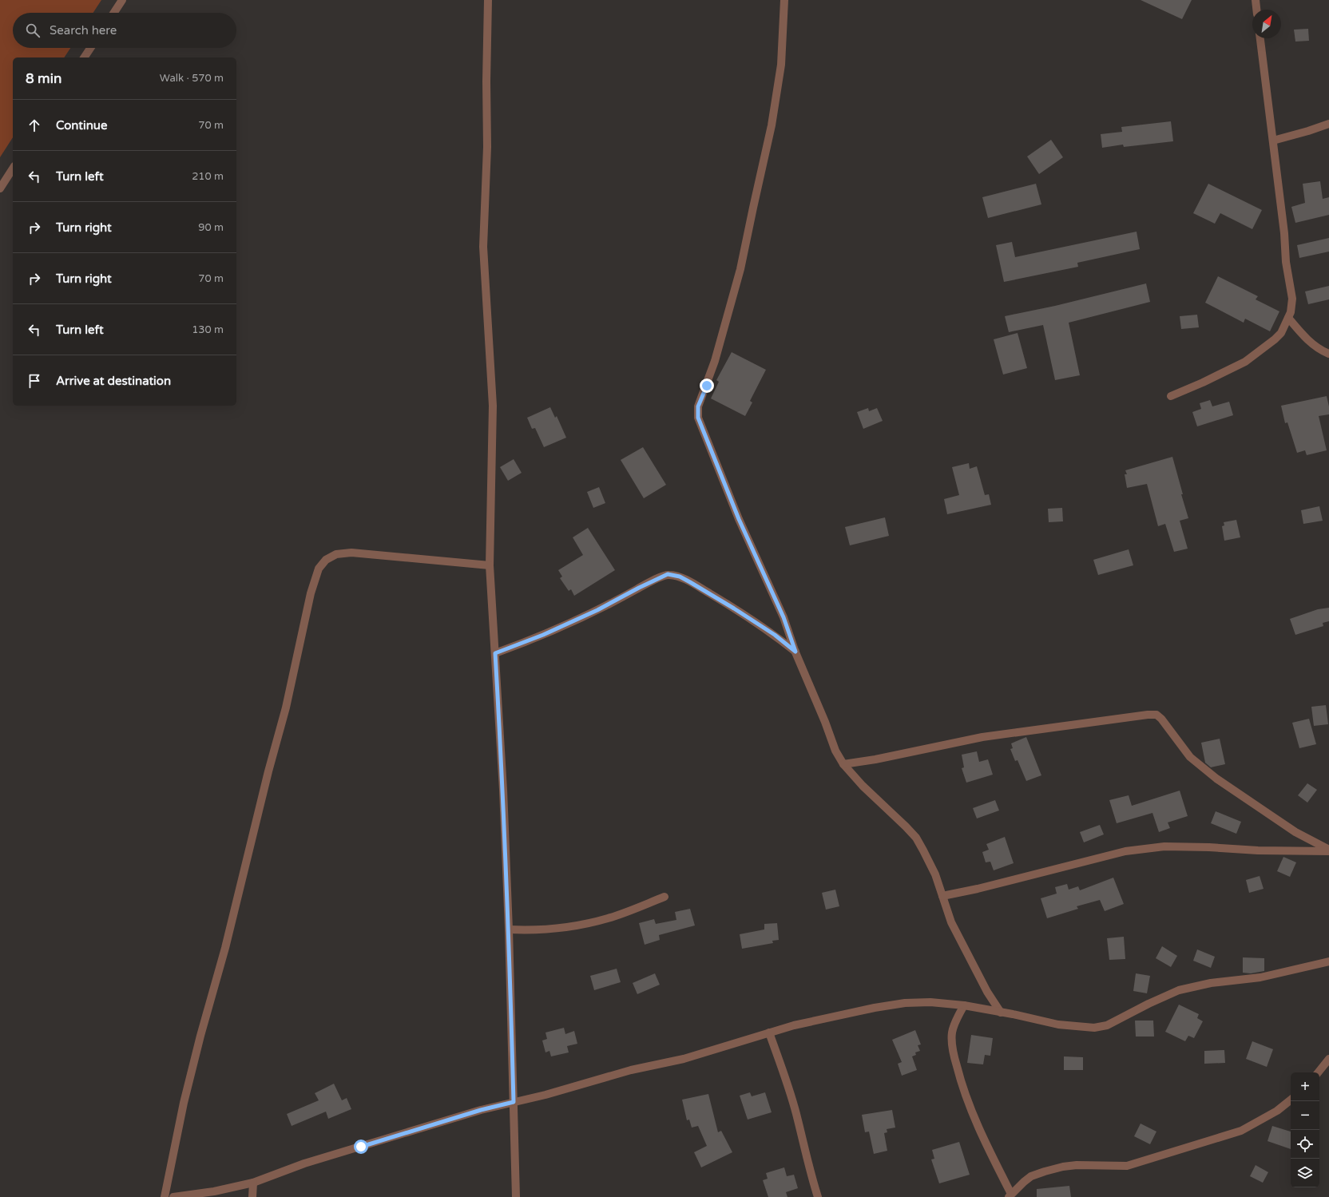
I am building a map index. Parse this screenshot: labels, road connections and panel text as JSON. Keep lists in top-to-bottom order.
{
  "north": "top right",
  "page": {
    "search": "Search here",
    "heading": ["8 min", "Walk · 570 m"],
    "list": [
      ["Continue", "70 m"],
      ["Turn left", "210 m"],
      ["Turn right", "90 m"],
      ["Turn right", "70 m"],
      ["Turn left", "130 m"],
      "Arrive at destination"
    ],
    "map_buttons": ["+", "−"]
  }
}
